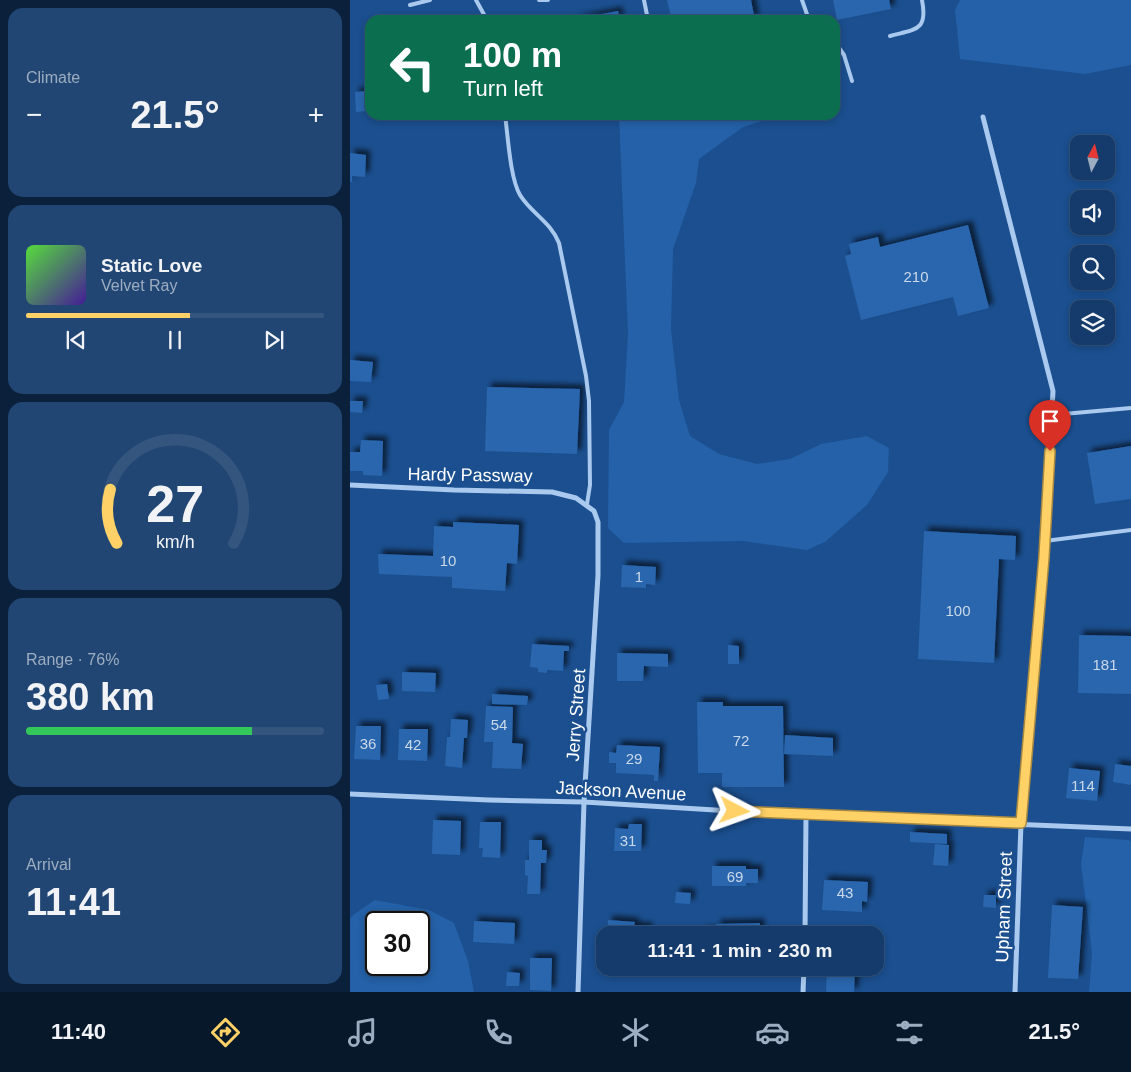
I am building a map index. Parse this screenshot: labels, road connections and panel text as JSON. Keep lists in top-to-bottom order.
{
  "streets": {
    "street": [
      "Hardy Passway",
      "Jerry Street",
      "Jackson Avenue",
      "Upham Street"
    ]
  },
  "crossings": [
    ["Hardy Passway", "Jerry Street"],
    ["Jerry Street", "Jackson Avenue"],
    ["Jackson Avenue", "Upham Street"]
  ],
  "house_numbers": [
    "210",
    "10",
    "1",
    "100",
    "181",
    "54",
    "72",
    "36",
    "42",
    "29",
    "114",
    "31",
    "69",
    "43"
  ],
  "north": "top",
  "page": {
    "tile": [
      "Climate",
      ["Range · 76%", "380 km"],
      ["Arrival", "11:41"]
    ],
    "turn": ["100 m", "Turn left"],
    "heat": ["−", "21.5°", "+"],
    "song": ["Static Love", "Velvet Ray"],
    "limit": "30",
    "trip": "11:41 · 1 min · 230 m",
    "tabs": ["11:40", "21.5°"],
    "gauge": ["27", "km/h"]
  }
}
